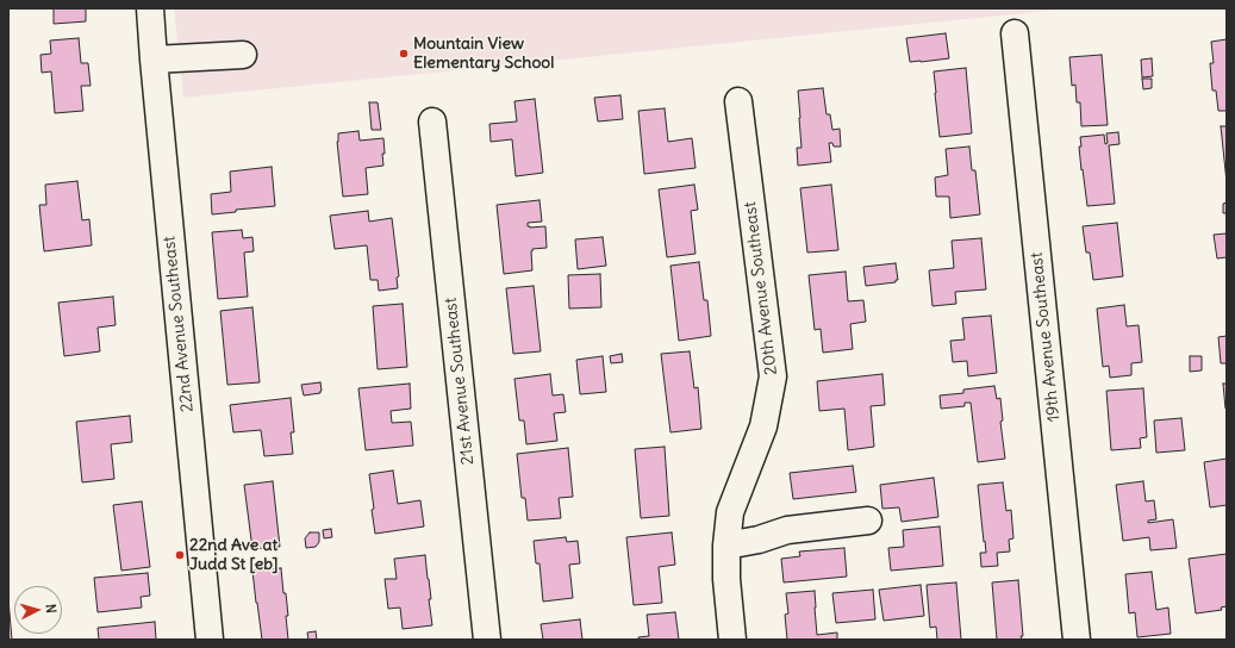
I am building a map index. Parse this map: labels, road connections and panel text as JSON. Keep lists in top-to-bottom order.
{
  "streets": {
    "street": [
      "20th Avenue Southeast",
      "22nd Avenue Southeast",
      "19th Avenue Southeast",
      "21st Avenue Southeast"
    ]
  },
  "places": ["Mountain View Elementary School", "22nd Ave at Judd St [eb]"],
  "north": "right"
}
